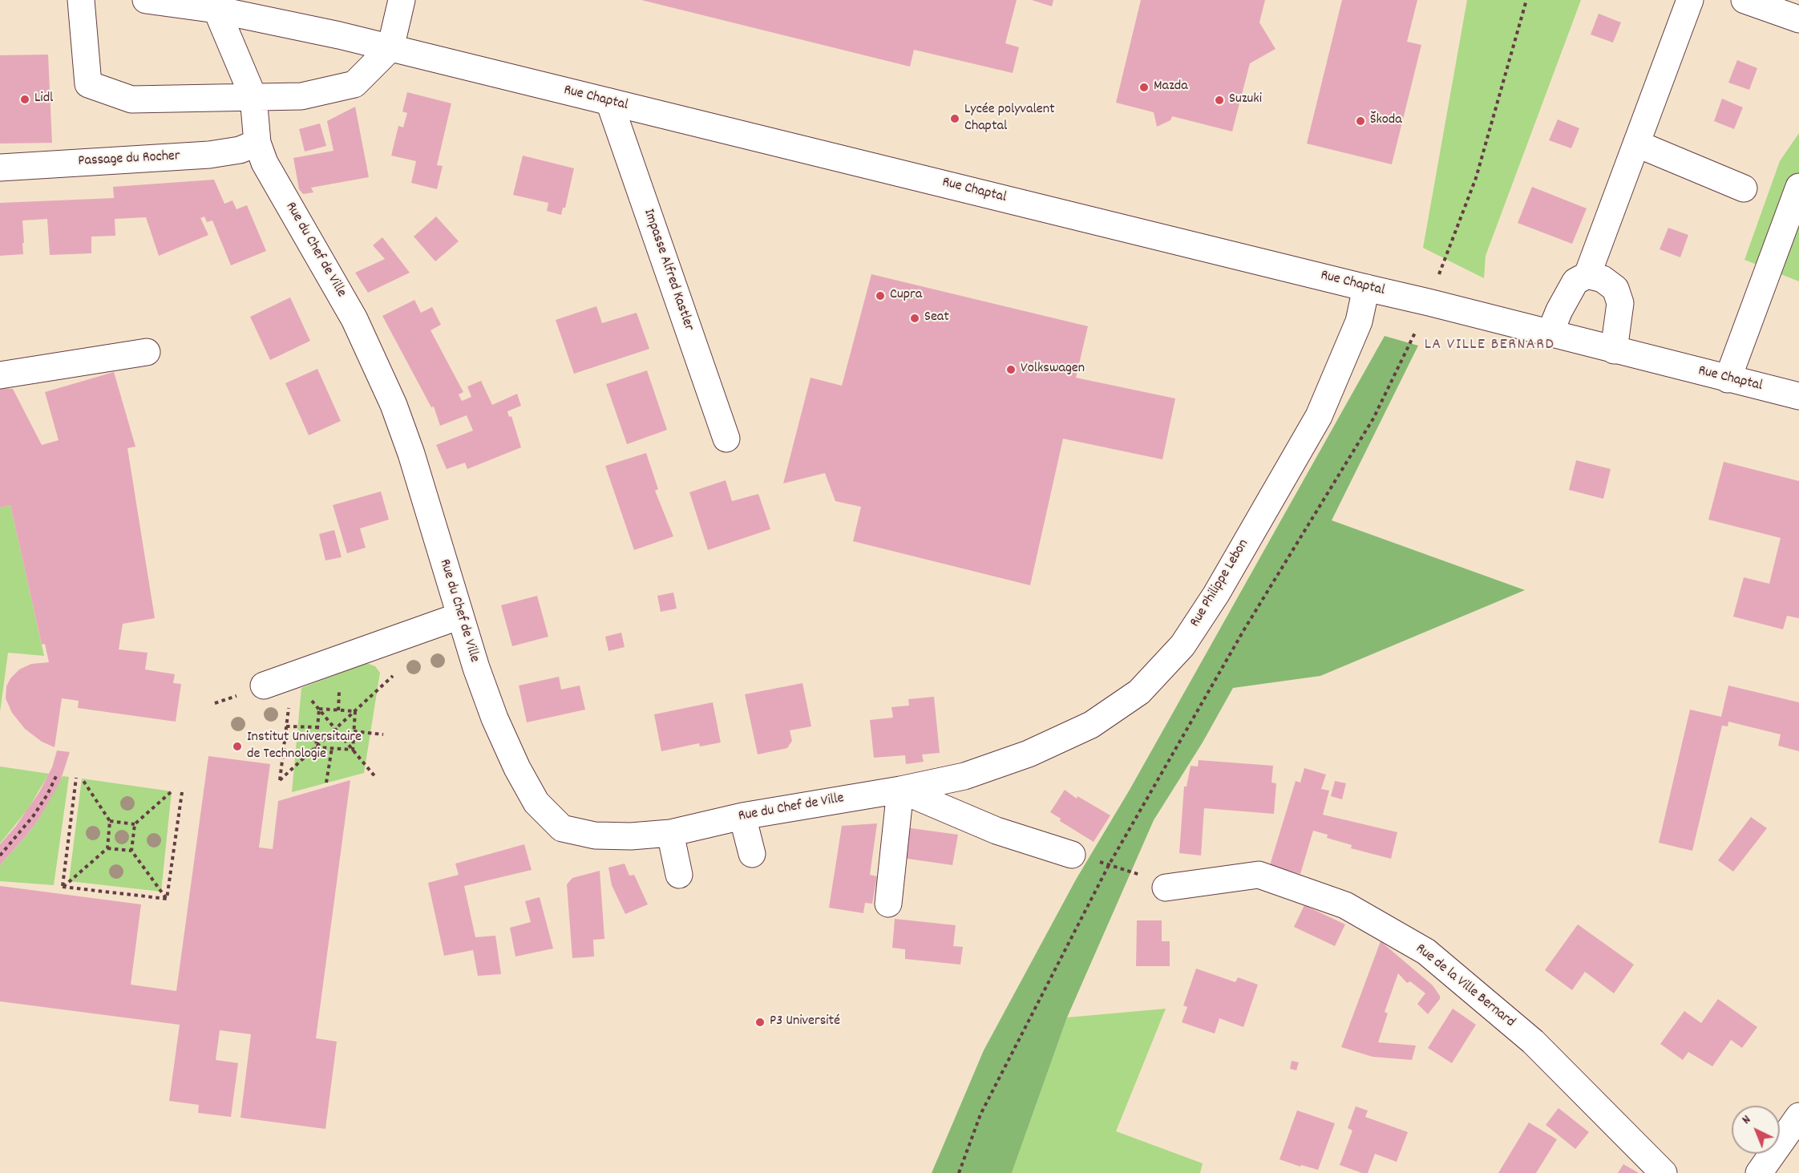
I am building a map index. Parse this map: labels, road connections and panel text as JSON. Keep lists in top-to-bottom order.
{
  "streets": {
    "street": [
      "Rue Chaptal",
      "Passage du Rocher",
      "Rue du Chef de Ville",
      "Impasse Alfred Kastler",
      "Rue Philippe Lebon",
      "Rue de la Ville Bernard"
    ]
  },
  "crossings": [
    ["Rue Chaptal", "Rue du Chef de Ville"],
    ["Rue Chaptal", "Impasse Alfred Kastler"],
    ["Rue Chaptal", "Rue Philippe Lebon"],
    ["Passage du Rocher", "Rue du Chef de Ville"],
    ["Rue du Chef de Ville", "Rue Philippe Lebon"]
  ],
  "districts": ["LA VILLE BERNARD"],
  "places": [
    "Mazda",
    "Lidl",
    "Suzuki",
    "Lycée polyvalent Chaptal",
    "Škoda",
    "Cupra",
    "Seat",
    "Volkswagen",
    "Institut Universitaire de Technologie",
    "P3 Université"
  ],
  "north": "top left"
}
